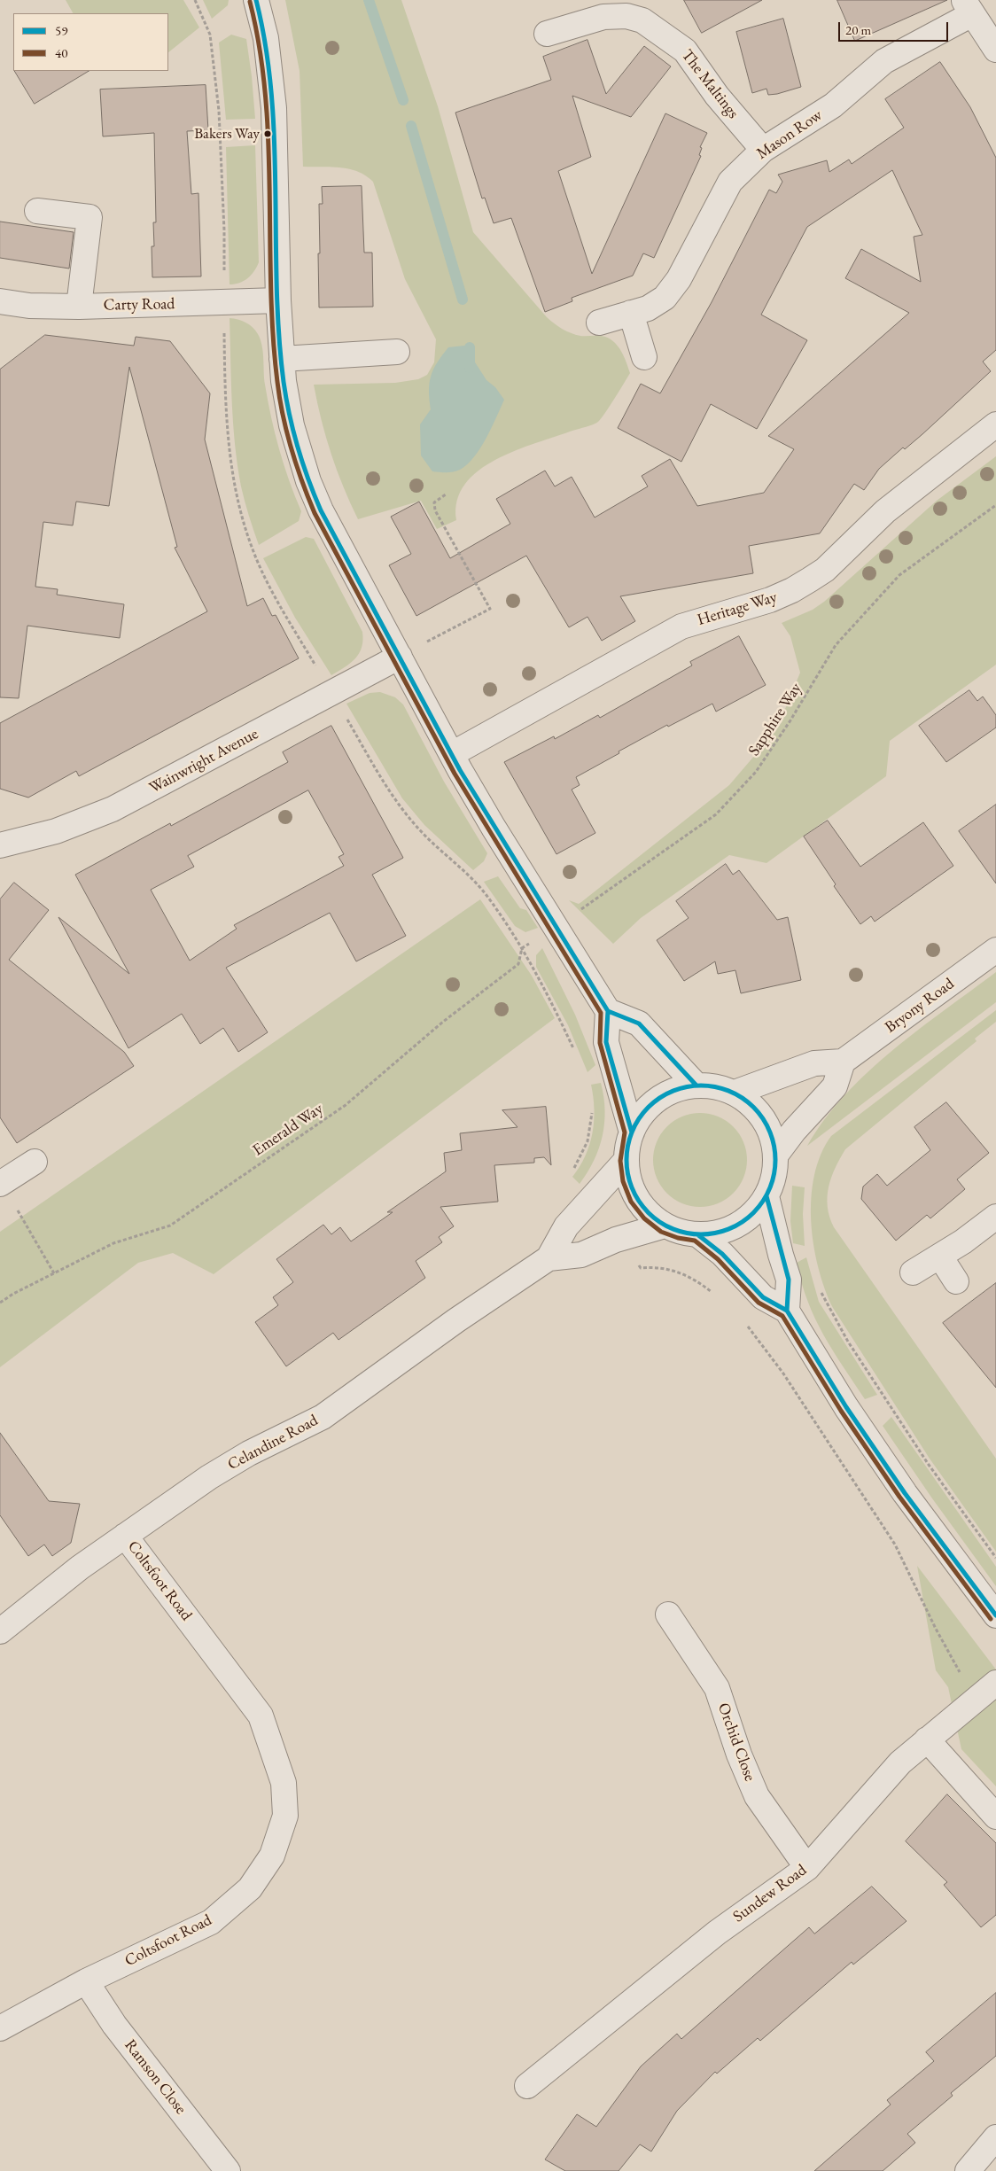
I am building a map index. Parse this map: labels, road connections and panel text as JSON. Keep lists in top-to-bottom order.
{
  "streets": {
    "street": [
      "The Maltings",
      "Mason Row",
      "Carty Road",
      "Heritage Way",
      "Wainwright Avenue",
      "Bryony Road",
      "Celandine Road",
      "Coltsfoot Road",
      "Orchid Close",
      "Sundew Road",
      "Ramson Close"
    ],
    "path": ["Sapphire Way", "Emerald Way"]
  },
  "crossings": [
    ["The Maltings", "Mason Row"],
    ["Sapphire Way", "Emerald Way"],
    ["Celandine Road", "Coltsfoot Road"],
    ["Coltsfoot Road", "Ramson Close"],
    ["Orchid Close", "Sundew Road"]
  ],
  "places": ["Bakers Way"],
  "lines": ["transit line 59", "transit line 40"],
  "legend": ["59", "40"],
  "scale_bar": "20 m"
}
